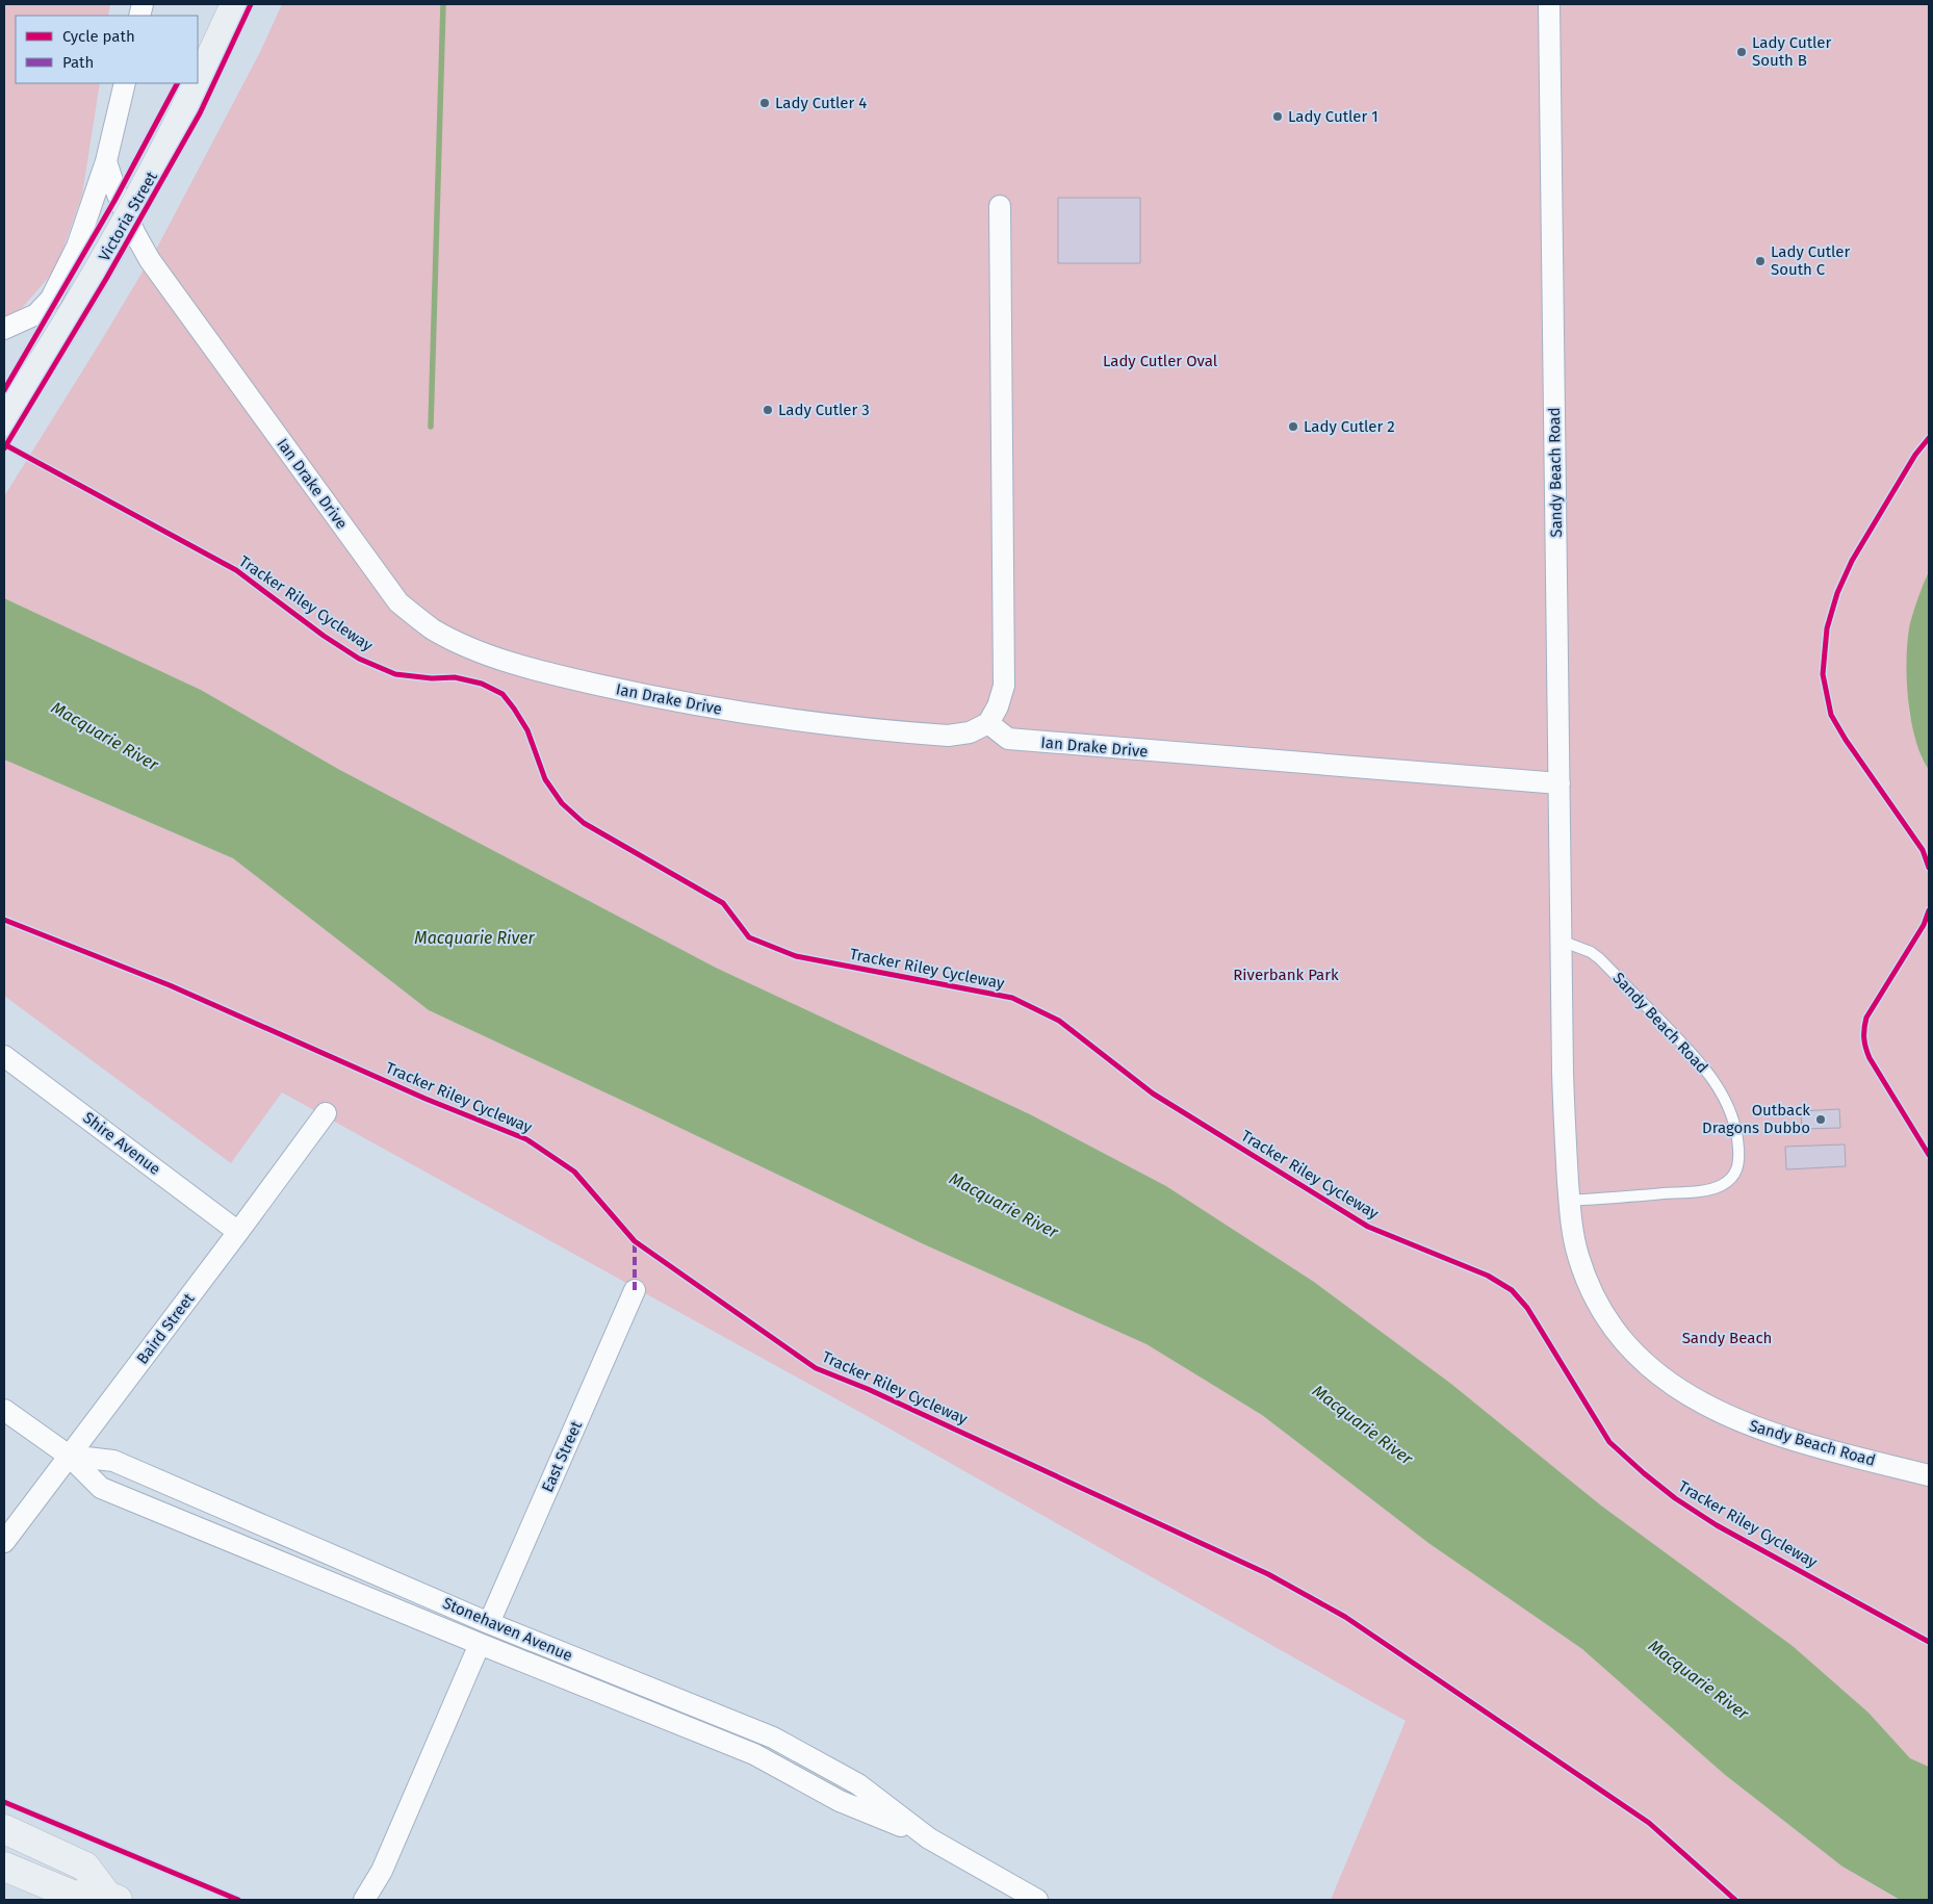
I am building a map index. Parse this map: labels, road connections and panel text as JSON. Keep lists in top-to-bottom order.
{
  "streets": {
    "highway": ["Victoria Street"],
    "street": [
      "Sandy Beach Road",
      "Ian Drake Drive",
      "Shire Avenue",
      "Baird Street",
      "East Street",
      "Stonehaven Avenue"
    ],
    "cycle path": ["Tracker Riley Cycleway"]
  },
  "crossings": [
    ["Sandy Beach Road", "Ian Drake Drive"],
    ["Shire Avenue", "Baird Street"],
    ["Baird Street", "Stonehaven Avenue"],
    ["East Street", "Stonehaven Avenue"]
  ],
  "water": ["Macquarie River"],
  "parks": ["Lady Cutler Oval", "Riverbank Park", "Sandy Beach"],
  "places": [
    "Lady Cutler South B",
    "Lady Cutler 4",
    "Lady Cutler 1",
    "Lady Cutler South C",
    "Lady Cutler 3",
    "Lady Cutler 2",
    "Outback Dragons Dubbo"
  ],
  "legend": ["Cycle path", "Path"]
}
